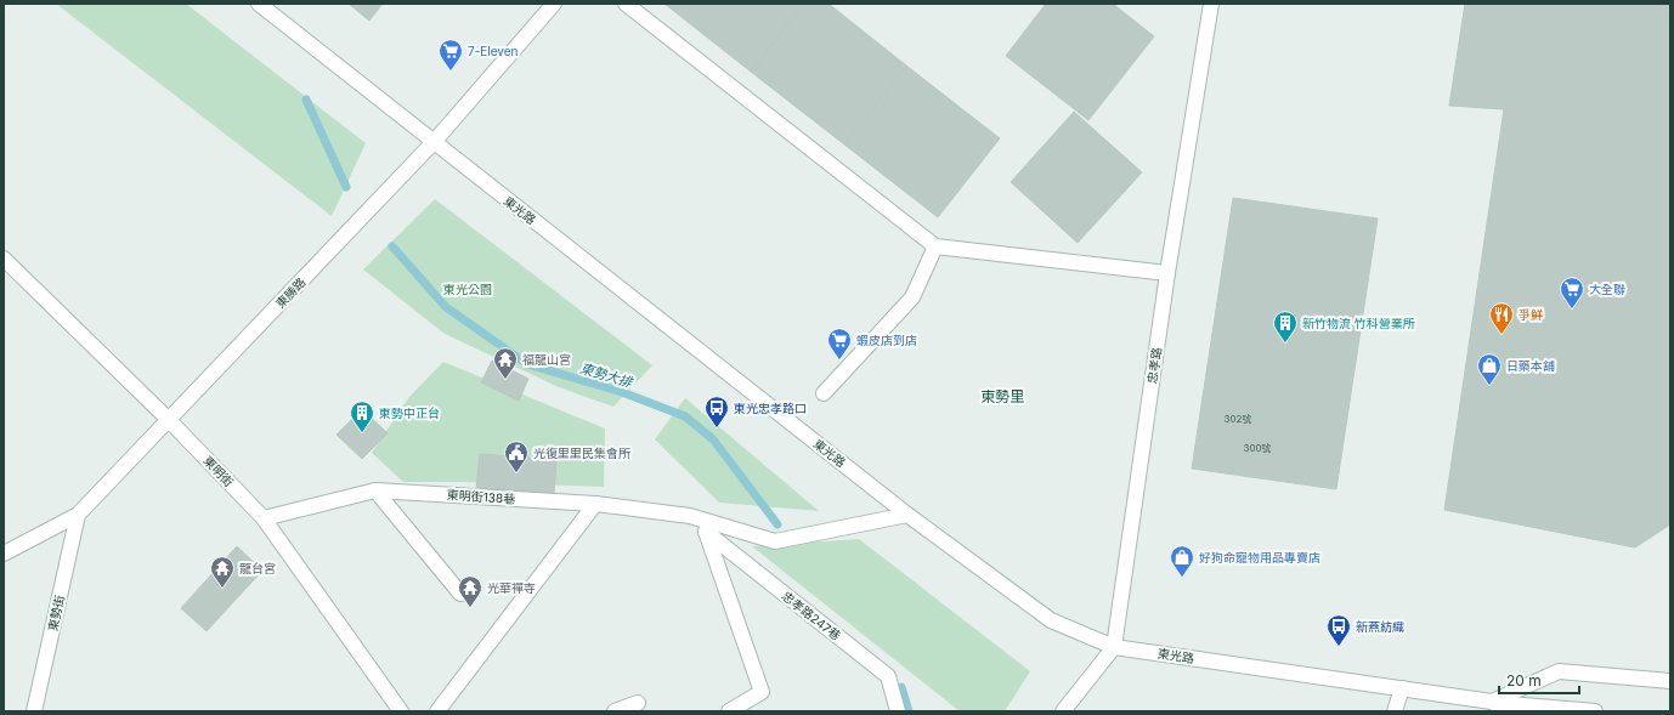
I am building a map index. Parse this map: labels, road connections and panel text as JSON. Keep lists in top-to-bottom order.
{
  "streets": {
    "street": [
      "東光路",
      "東勝路",
      "忠孝路",
      "東明街",
      "東明街138巷",
      "東勢街",
      "忠孝路247巷"
    ]
  },
  "crossings": [
    ["東光路", "東勝路"],
    ["東光路", "忠孝路"],
    ["東光路", "東明街138巷"],
    ["東勝路", "東明街"],
    ["東勝路", "東勢街"],
    ["東明街", "東明街138巷"],
    ["東明街138巷", "忠孝路247巷"]
  ],
  "districts": ["東勢里"],
  "water": ["東勢大排"],
  "parks": ["東光公園"],
  "places": {
    "supermarket": ["7-Eleven", "大全聯", "蝦皮店到店"],
    "restaurant": ["爭鮮"],
    "building": ["新竹物流 竹科營業所", "東勢中正台"],
    "temple": ["福龍山宮", "龍台宮", "光華禪寺"],
    "shop": ["日藥本舖", "好狗命寵物用品專賣店"],
    "bus stop": ["東光忠孝路口", "新燕紡織"],
    "public building": ["光復里里民集會所"]
  },
  "house_numbers": ["302號", "300號"],
  "scale_bar": "20 m"
}
